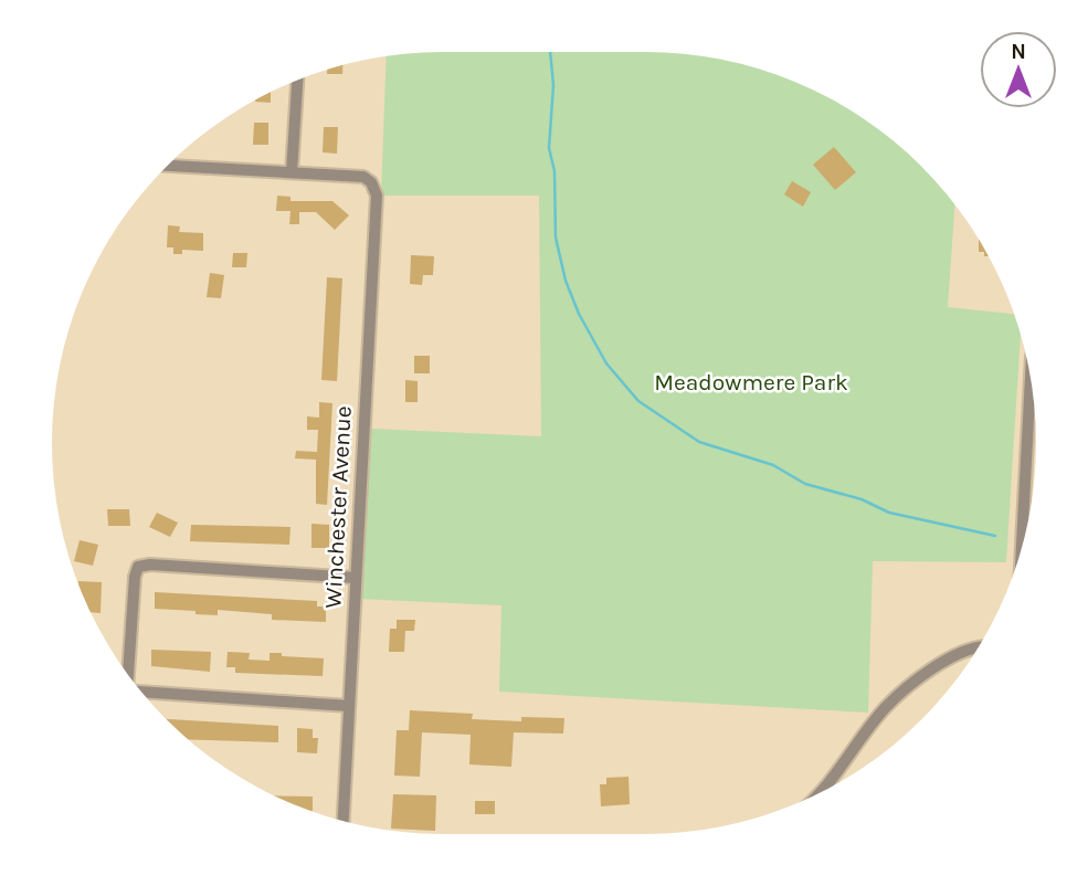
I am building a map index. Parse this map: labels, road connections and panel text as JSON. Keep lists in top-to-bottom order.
{
  "streets": {
    "street": ["Winchester Avenue"]
  },
  "parks": ["Meadowmere Park"],
  "north": "top"
}
